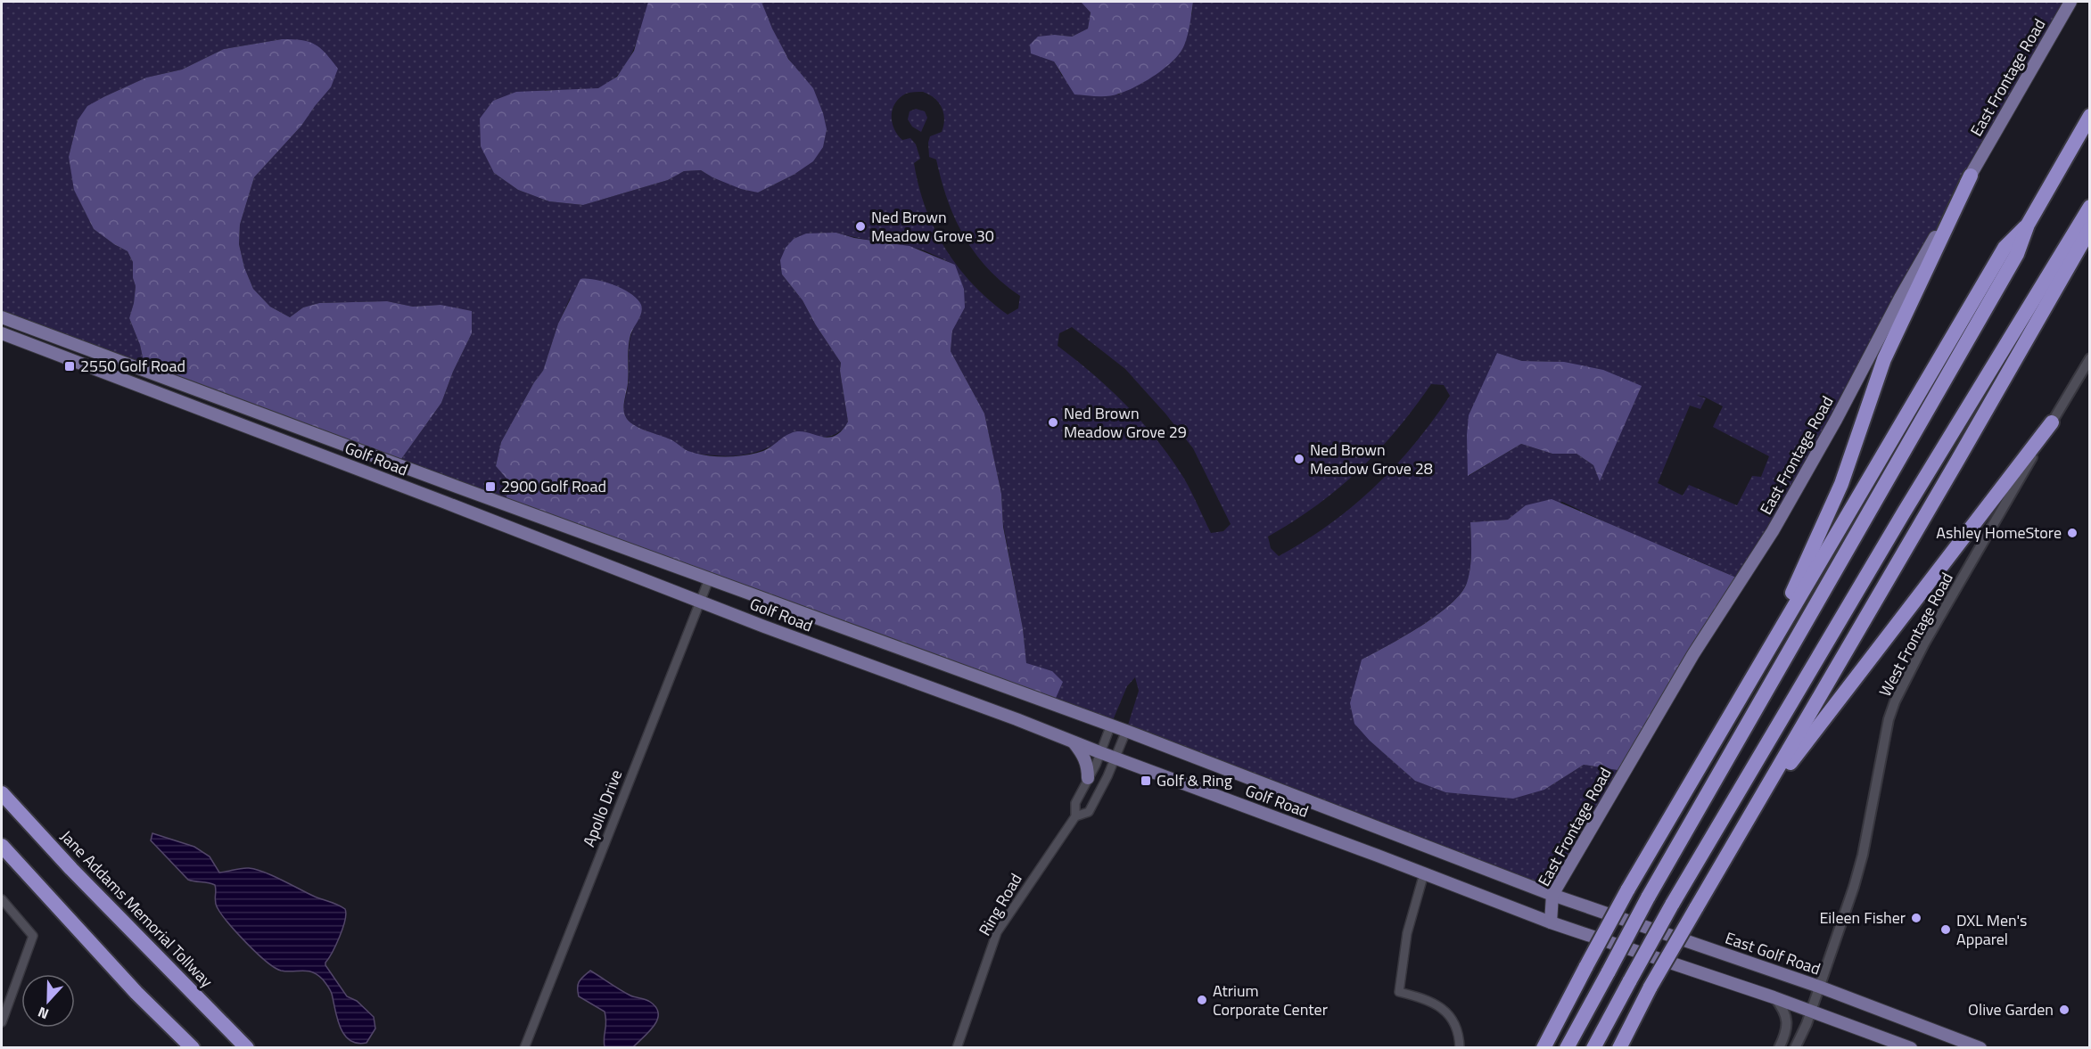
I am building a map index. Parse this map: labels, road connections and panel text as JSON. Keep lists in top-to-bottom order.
{
  "streets": {
    "highway": ["Jane Addams Memorial Tollway"],
    "main road": ["East Frontage Road", "Golf Road", "East Golf Road"],
    "street": ["West Frontage Road", "Apollo Drive", "Ring Road"]
  },
  "crossings": [
    ["East Frontage Road", "Golf Road"],
    ["East Frontage Road", "East Golf Road"],
    ["Golf Road", "Apollo Drive"],
    ["Golf Road", "Ring Road"],
    ["Golf Road", "East Golf Road"],
    ["West Frontage Road", "East Golf Road"]
  ],
  "places": {
    "other": [
      "Ned Brown Meadow Grove 30",
      "Ned Brown Meadow Grove 29",
      "Ned Brown Meadow Grove 28",
      "Ashley HomeStore",
      "Eileen Fisher",
      "DXL Men's Apparel",
      "Atrium Corporate Center",
      "Olive Garden"
    ],
    "transit": ["2550 Golf Road", "2900 Golf Road", "Golf & Ring"]
  },
  "north": "bottom"
}
